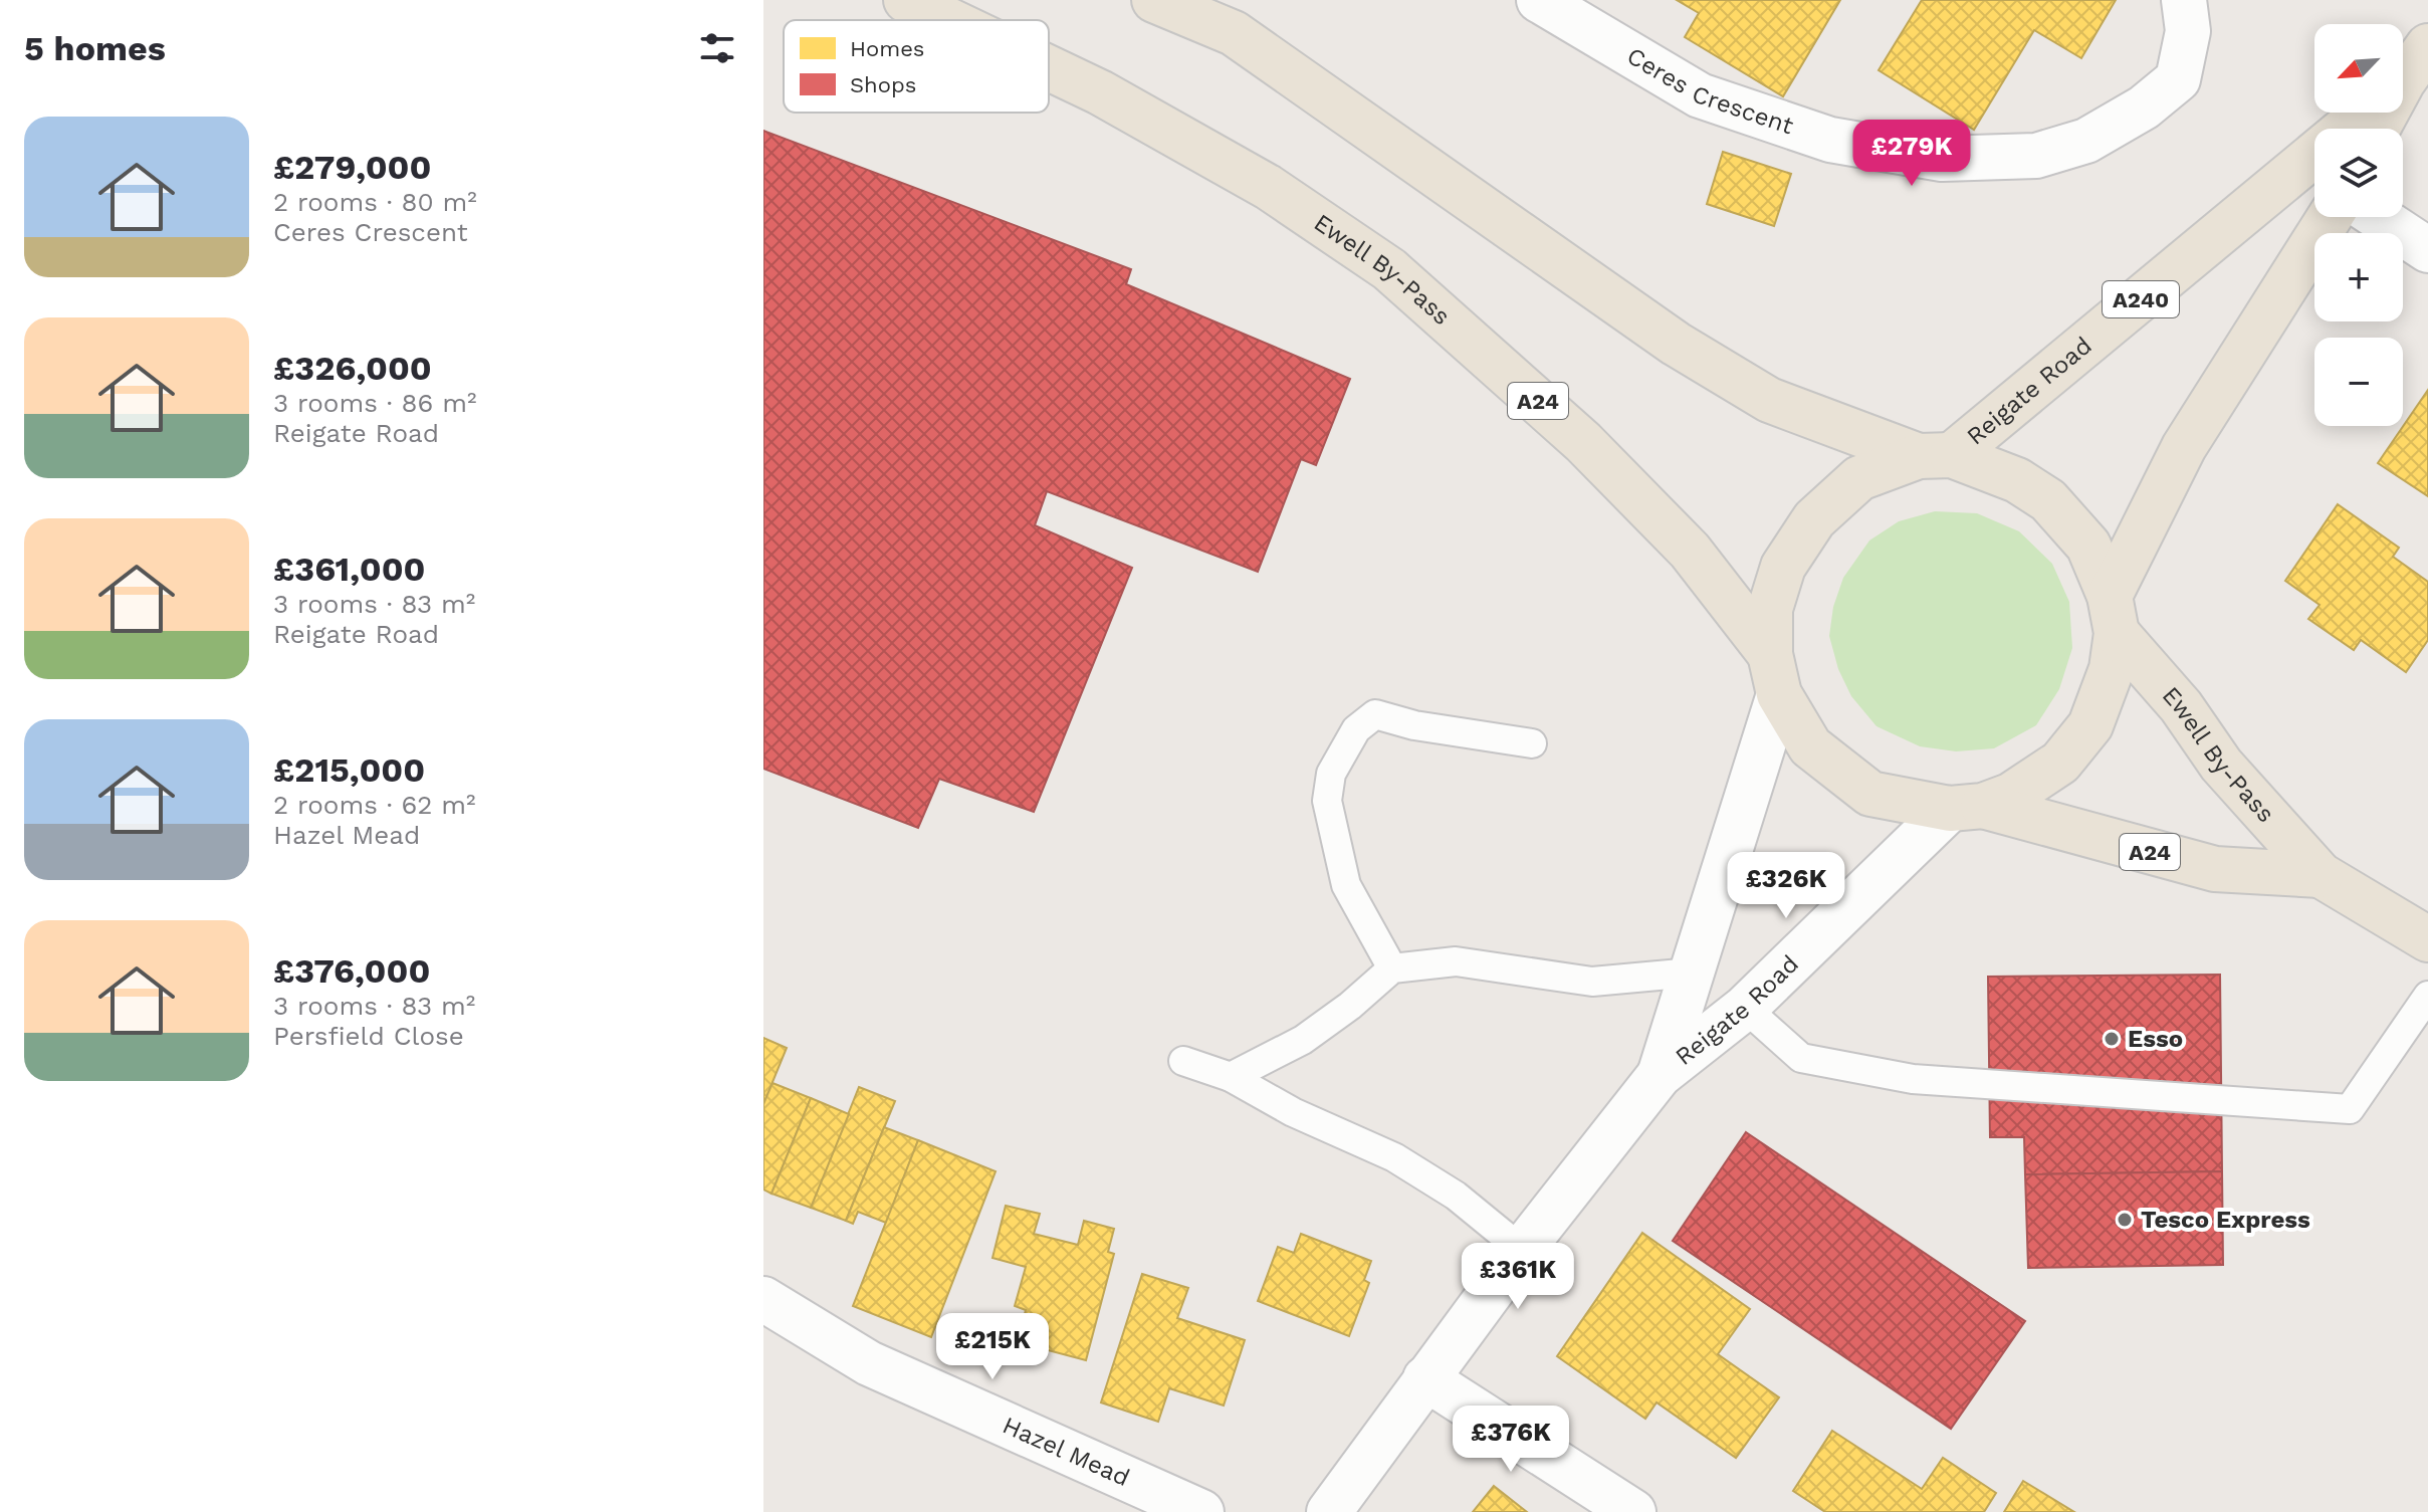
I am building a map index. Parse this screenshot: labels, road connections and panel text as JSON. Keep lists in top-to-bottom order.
{
  "streets": {
    "highway": [
      "Ewell By-Pass",
      "A240",
      "Reigate Road",
      "A24"
    ],
    "street": ["Ceres Crescent", "Hazel Mead"]
  },
  "crossings": [
    ["Ewell By-Pass", "Reigate Road"]
  ],
  "places": ["Esso", "Tesco Express"],
  "legend": ["Homes", "Shops"],
  "north": "bottom left",
  "page": {
    "heading": "5 homes",
    "map_buttons": ["+", "−"],
    "list": [
      {
        "name": "£279,000",
        "note": "2 rooms · 80 m² · Ceres Crescent"
      },
      {
        "name": "£326,000",
        "note": "3 rooms · 86 m² · Reigate Road"
      },
      {
        "name": "£361,000",
        "note": "3 rooms · 83 m² · Reigate Road"
      },
      {
        "name": "£215,000",
        "note": "2 rooms · 62 m² · Hazel Mead"
      },
      {
        "name": "£376,000",
        "note": "3 rooms · 83 m² · Persfield Close"
      }
    ],
    "price": [
      "£279K",
      "£326K",
      "£361K",
      "£215K",
      "£376K"
    ]
  }
}
